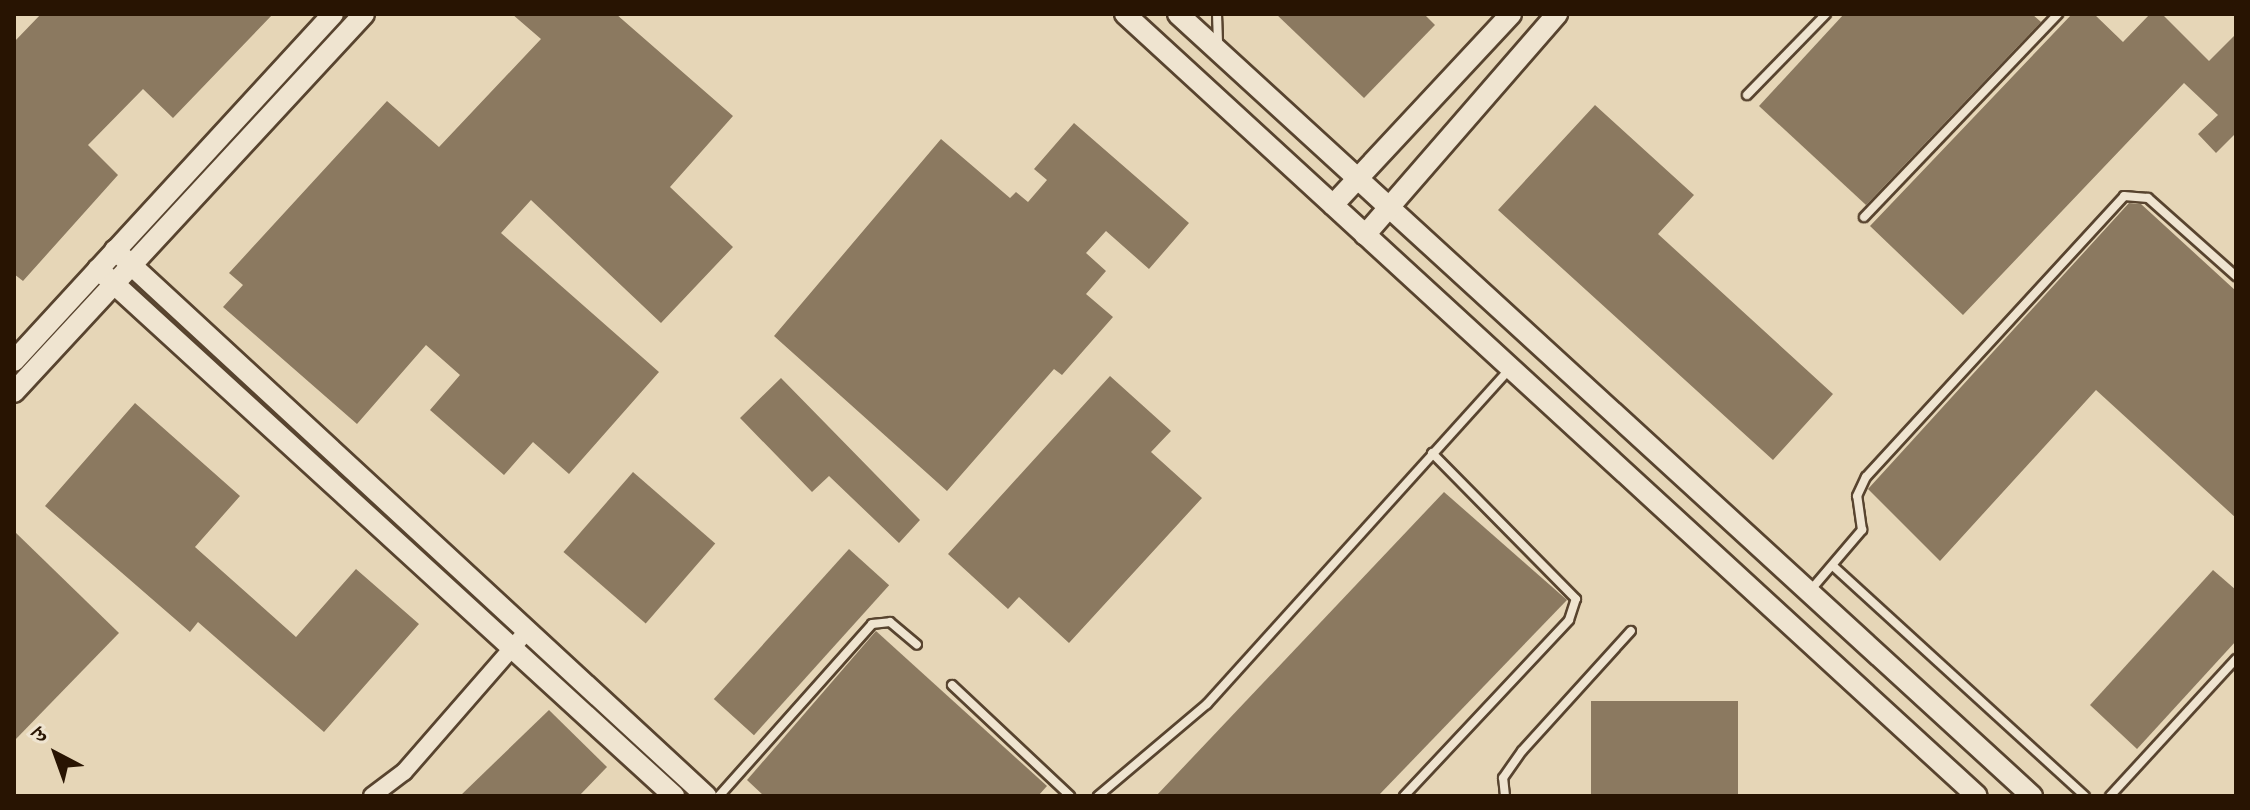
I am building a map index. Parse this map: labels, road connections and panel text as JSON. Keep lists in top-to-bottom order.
{
  "north": "top left"
}
